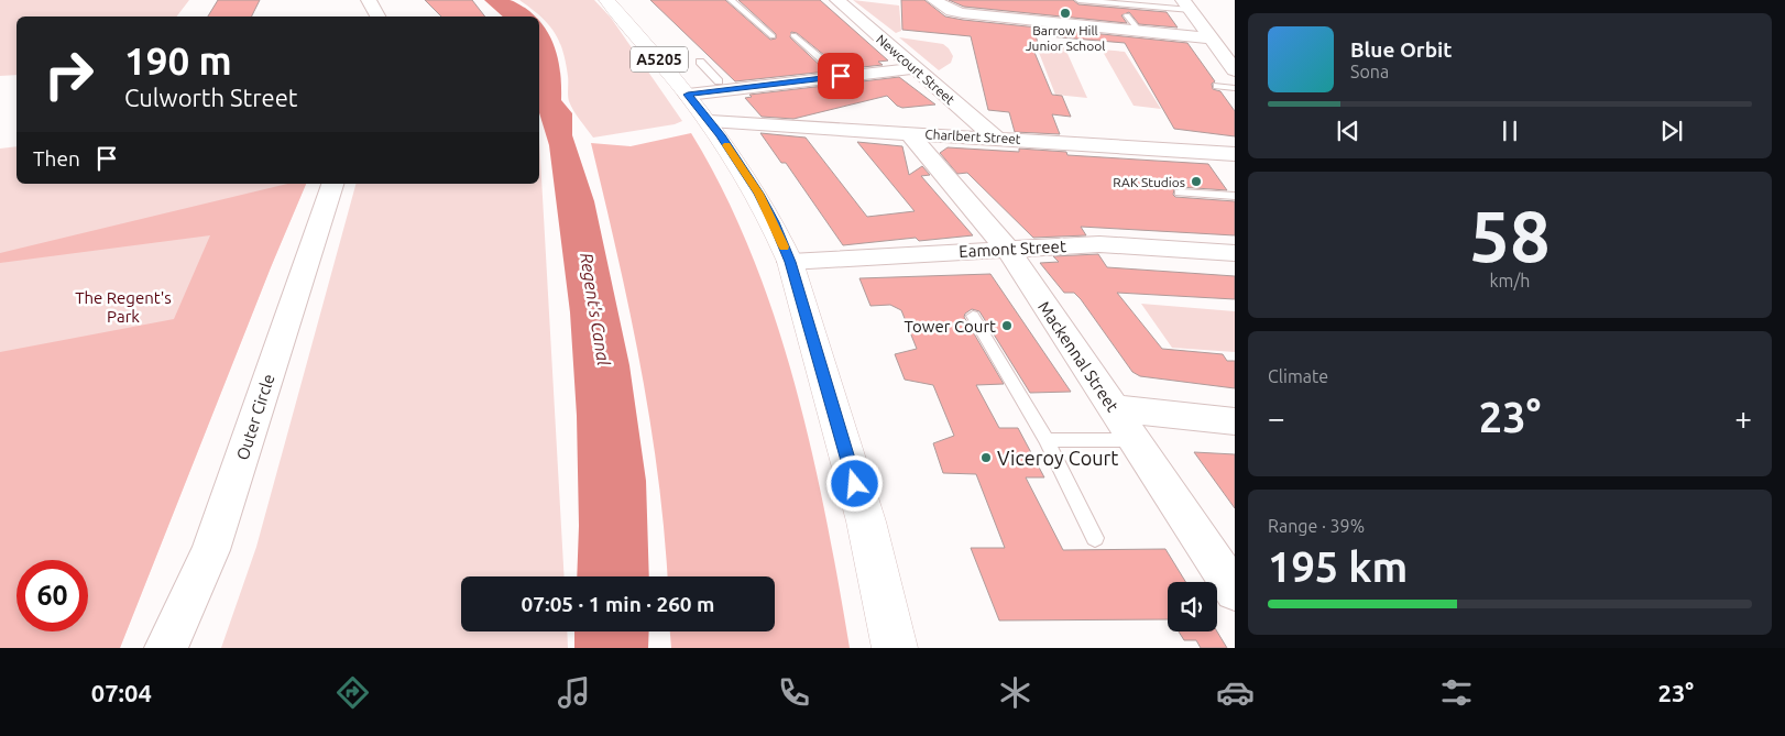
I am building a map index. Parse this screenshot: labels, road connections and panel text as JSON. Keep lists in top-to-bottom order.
{
  "streets": {
    "main road": ["A5205"],
    "street": [
      "Newcourt Street",
      "Charlbert Street",
      "Eamont Street",
      "Mackennal Street",
      "Outer Circle"
    ]
  },
  "crossings": [
    ["A5205", "Charlbert Street"],
    ["A5205", "Eamont Street"],
    ["Newcourt Street", "Charlbert Street"],
    ["Charlbert Street", "Mackennal Street"],
    ["Eamont Street", "Mackennal Street"]
  ],
  "water": ["Regent's Canal"],
  "parks": ["The Regent's Park"],
  "places": [
    "Barrow Hill Junior School",
    "RAK Studios",
    "Tower Court",
    "Viceroy Court"
  ],
  "page": {
    "turn": ["190 m", "Culworth Street"],
    "song": ["Blue Orbit", "Sona"],
    "then": "Then",
    "tile": [
      ["58", "km/h"],
      "Climate",
      ["Range · 39%", "195 km"]
    ],
    "heat": ["−", "23°", "+"],
    "limit": "60",
    "trip": "07:05 · 1 min · 260 m",
    "tabs": ["07:04", "23°"]
  }
}
